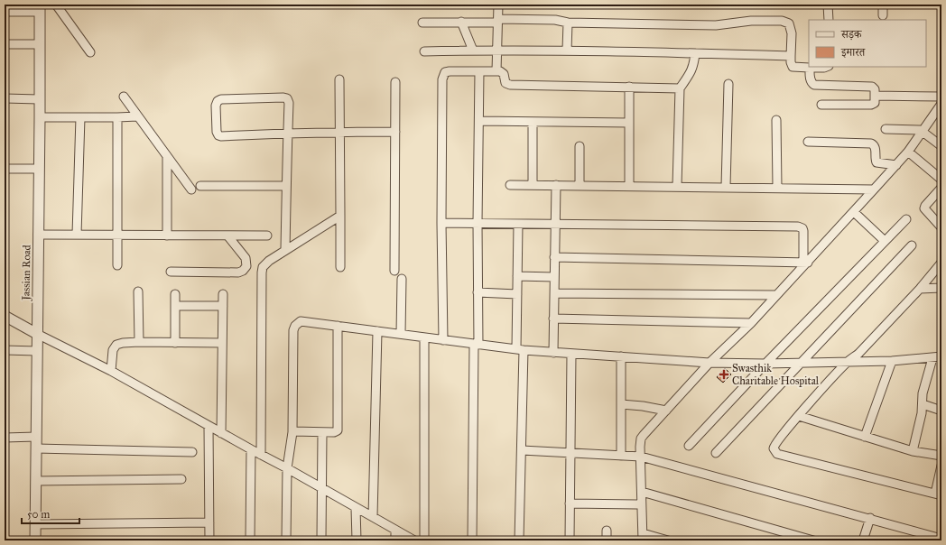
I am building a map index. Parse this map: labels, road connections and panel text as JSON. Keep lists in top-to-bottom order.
{
  "streets": {
    "street": ["Jassian Road"]
  },
  "places": {
    "health": ["Swasthik Charitable Hospital"]
  },
  "legend": ["सड़क", "इमारत"],
  "scale_bar": "50 m"
}
